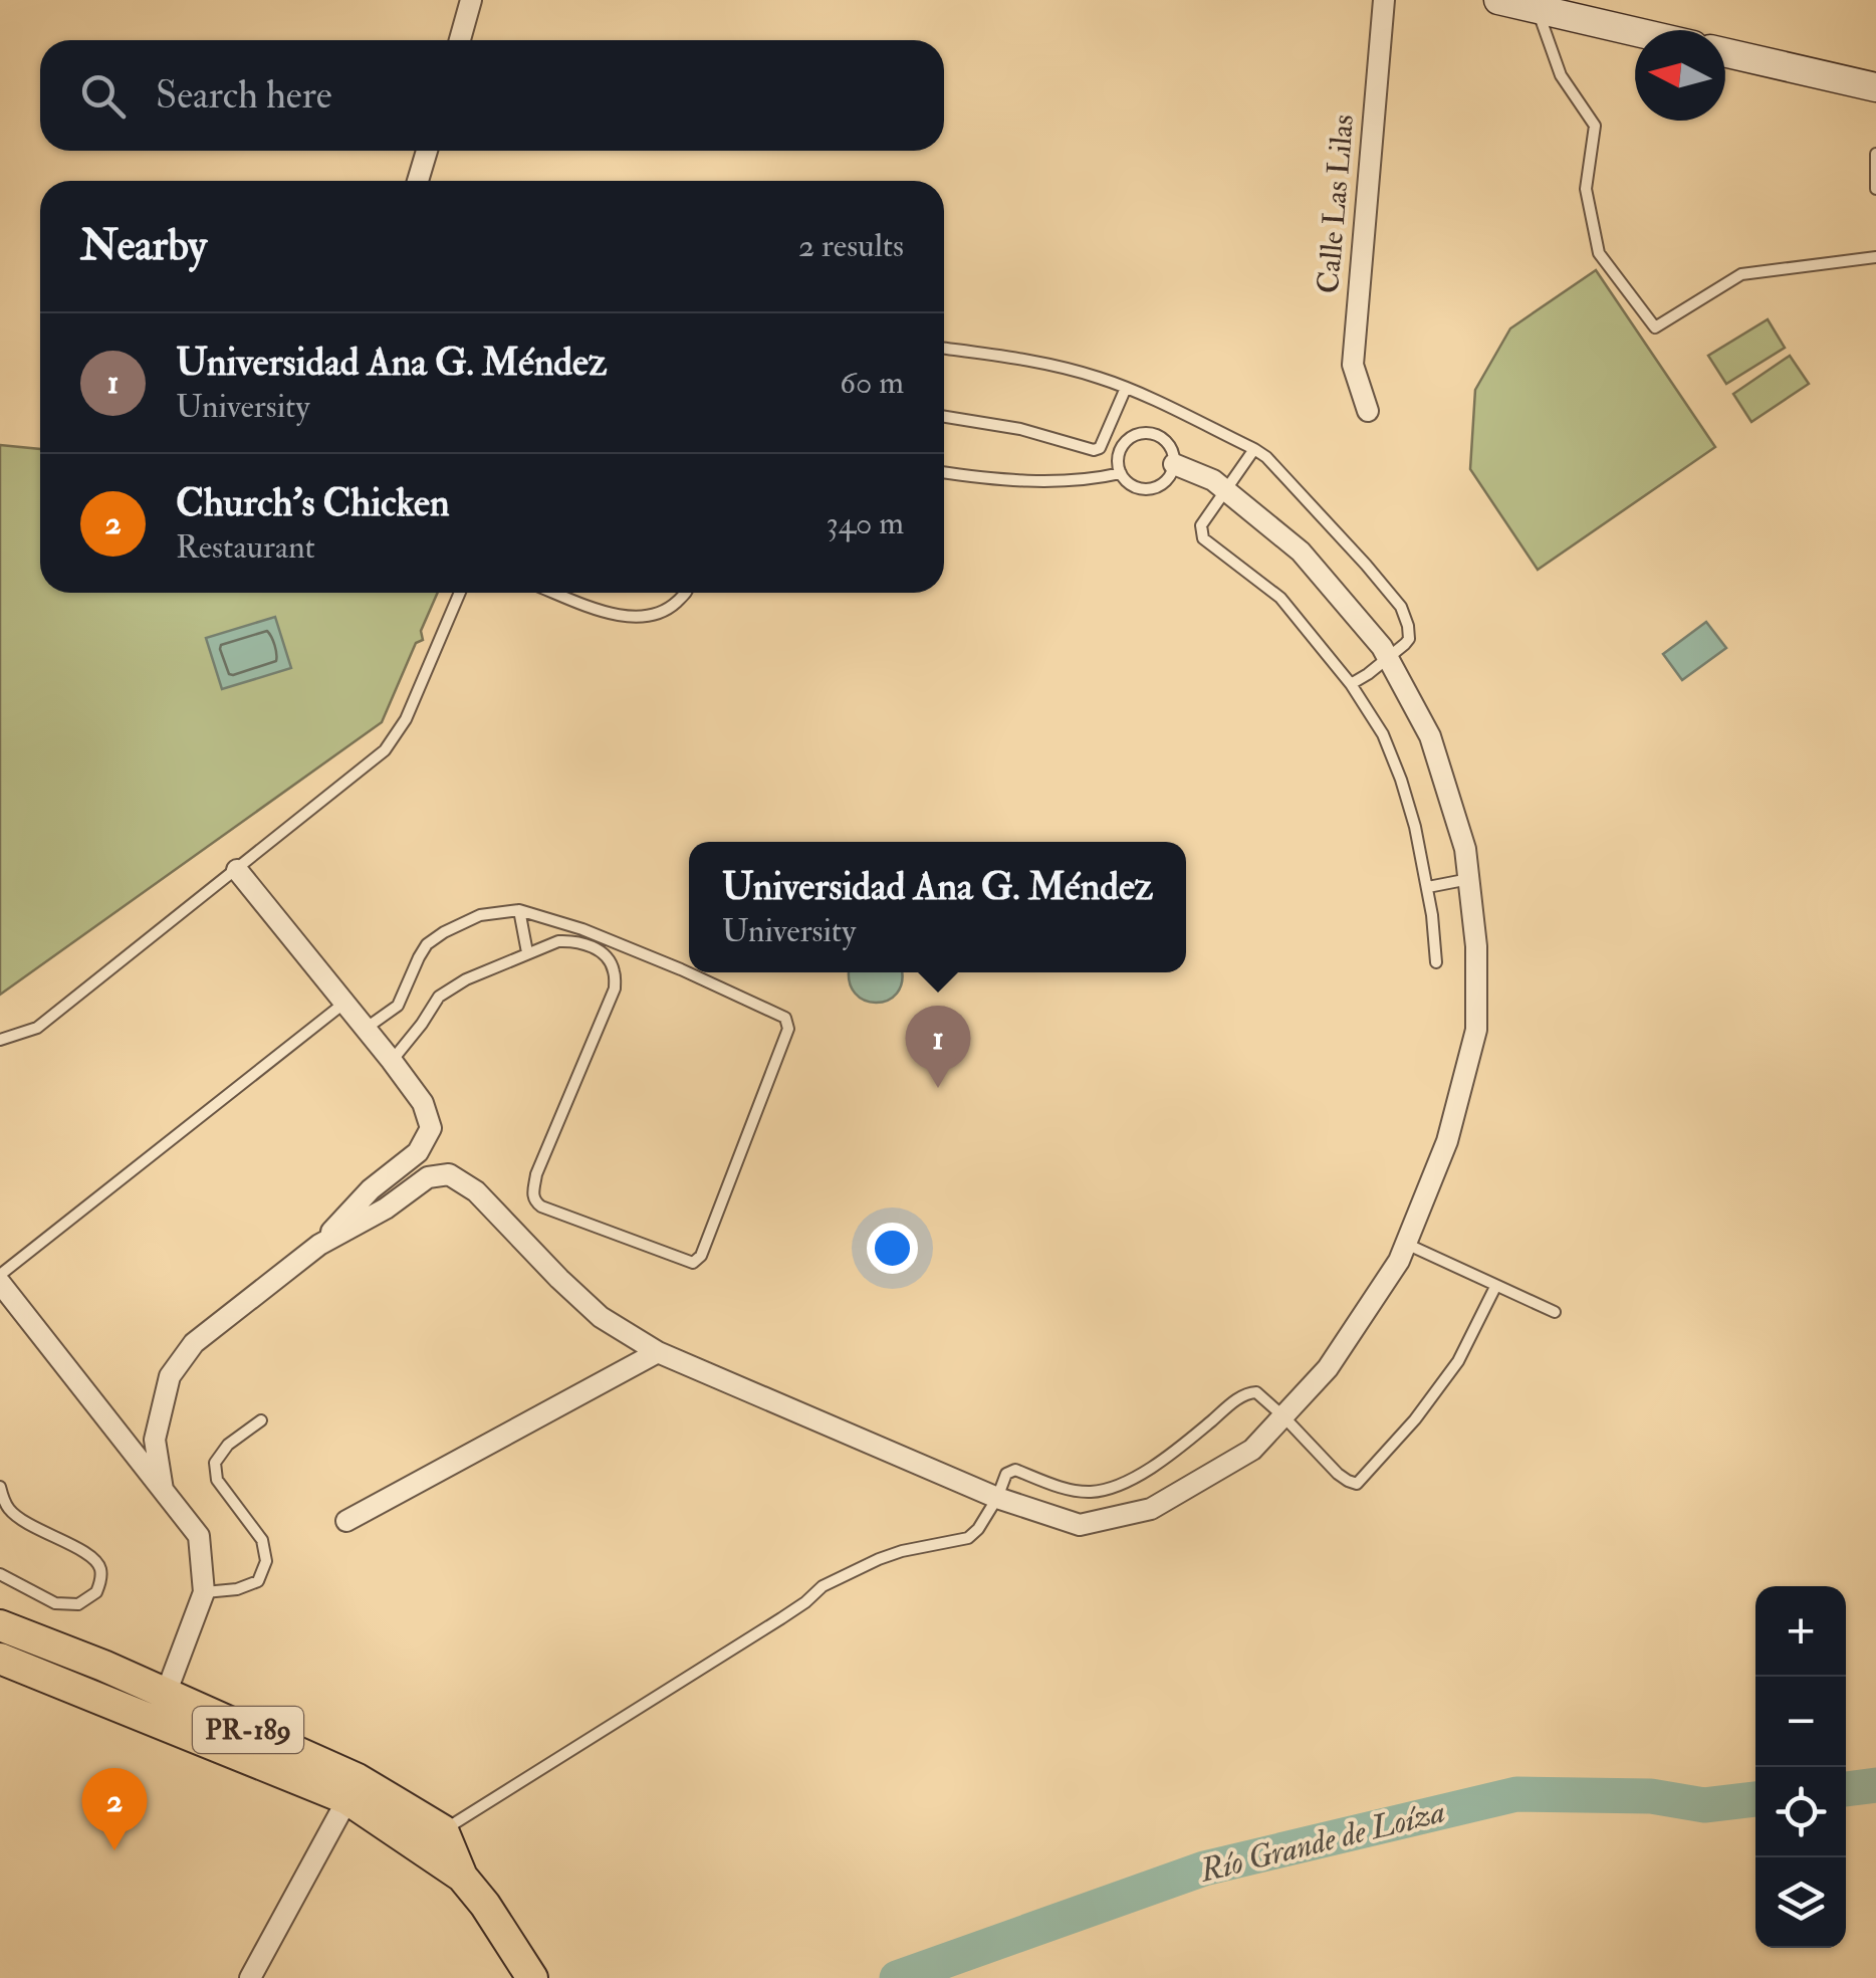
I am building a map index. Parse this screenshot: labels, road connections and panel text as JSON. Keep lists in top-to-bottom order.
{
  "streets": {
    "main road": ["PR-189"],
    "street": ["Calle Las Lilas"]
  },
  "water": ["Río Grande de Loíza"],
  "north": "left",
  "page": {
    "search": "Search here",
    "heading": ["Nearby", "2 results"],
    "list": [
      {
        "mark": "1",
        "name": "Universidad Ana G. Méndez",
        "note": "University",
        "value": "60 m"
      },
      {
        "mark": "2",
        "name": "Church's Chicken",
        "note": "Restaurant",
        "value": "340 m"
      }
    ],
    "popup": ["Universidad Ana G. Méndez", "University"],
    "pins": ["1", "2"],
    "map_buttons": ["+", "−"]
  }
}
